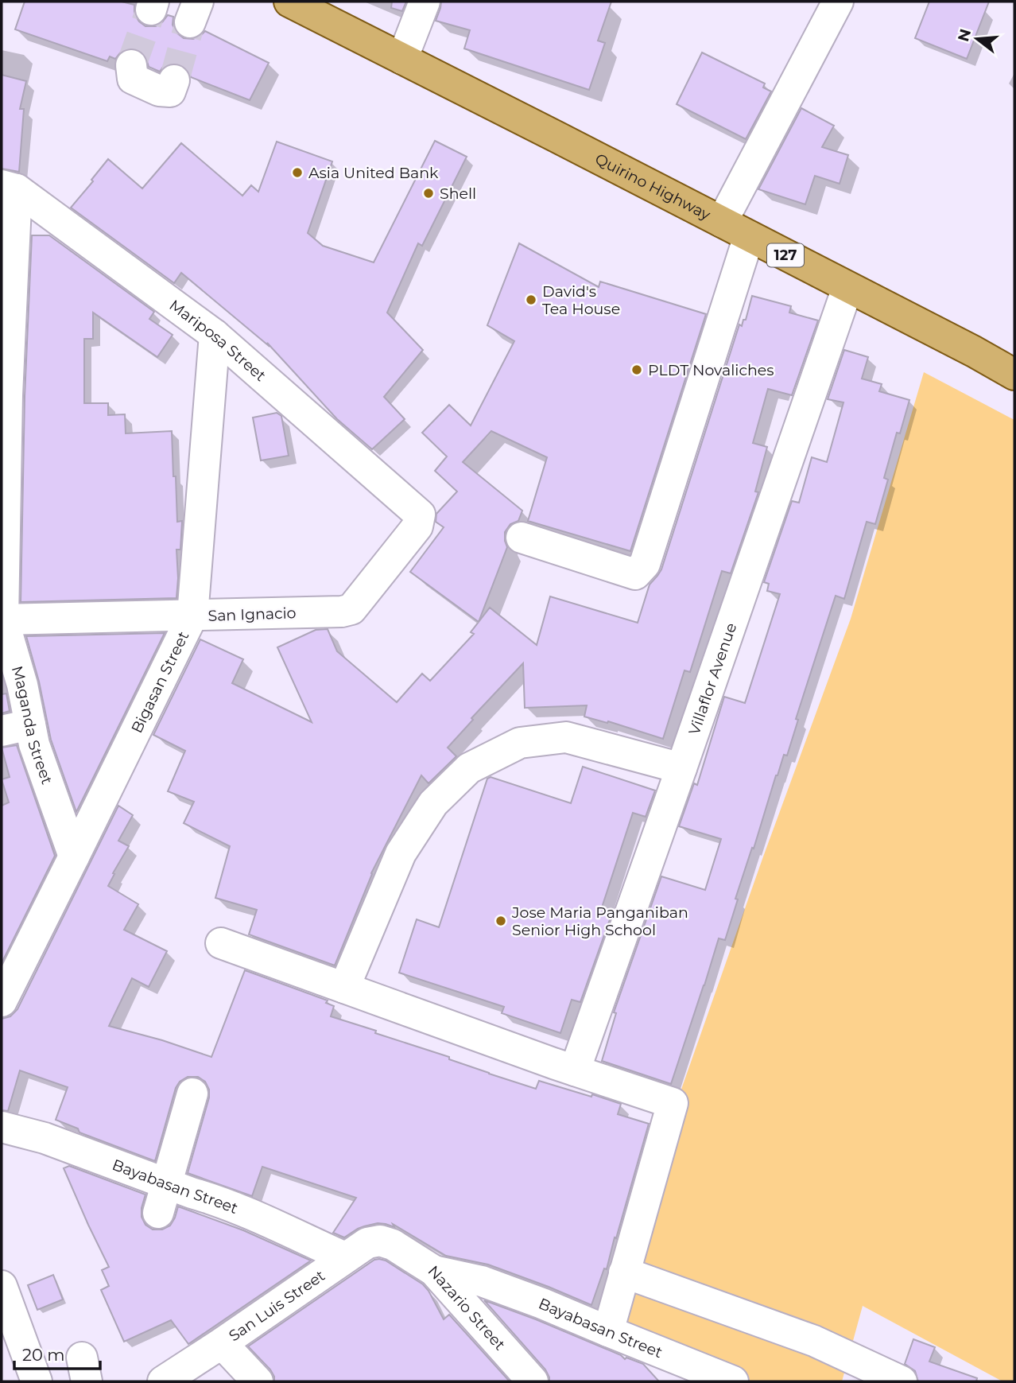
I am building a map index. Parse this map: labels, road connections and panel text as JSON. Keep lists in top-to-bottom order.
{
  "streets": {
    "main road": ["Quirino Highway", "127"],
    "street": [
      "Mariposa Street",
      "San Ignacio",
      "Villaflor Avenue",
      "Bigasan Street",
      "Maganda Street",
      "Bayabasan Street",
      "San Luis Street",
      "Nazario Street"
    ]
  },
  "crossings": [
    ["Quirino Highway", "Villaflor Avenue"],
    ["Mariposa Street", "San Ignacio"],
    ["Mariposa Street", "Bigasan Street"],
    ["Mariposa Street", "Maganda Street"],
    ["San Ignacio", "Bigasan Street"],
    ["San Ignacio", "Maganda Street"],
    ["Bigasan Street", "Maganda Street"],
    ["Bayabasan Street", "San Luis Street"],
    ["Bayabasan Street", "Nazario Street"],
    ["San Luis Street", "Nazario Street"]
  ],
  "places": [
    "Asia United Bank",
    "Shell",
    "David's Tea House",
    "PLDT Novaliches",
    "Jose Maria Panganiban Senior High School"
  ],
  "scale_bar": "20 m",
  "north": "left"
}
